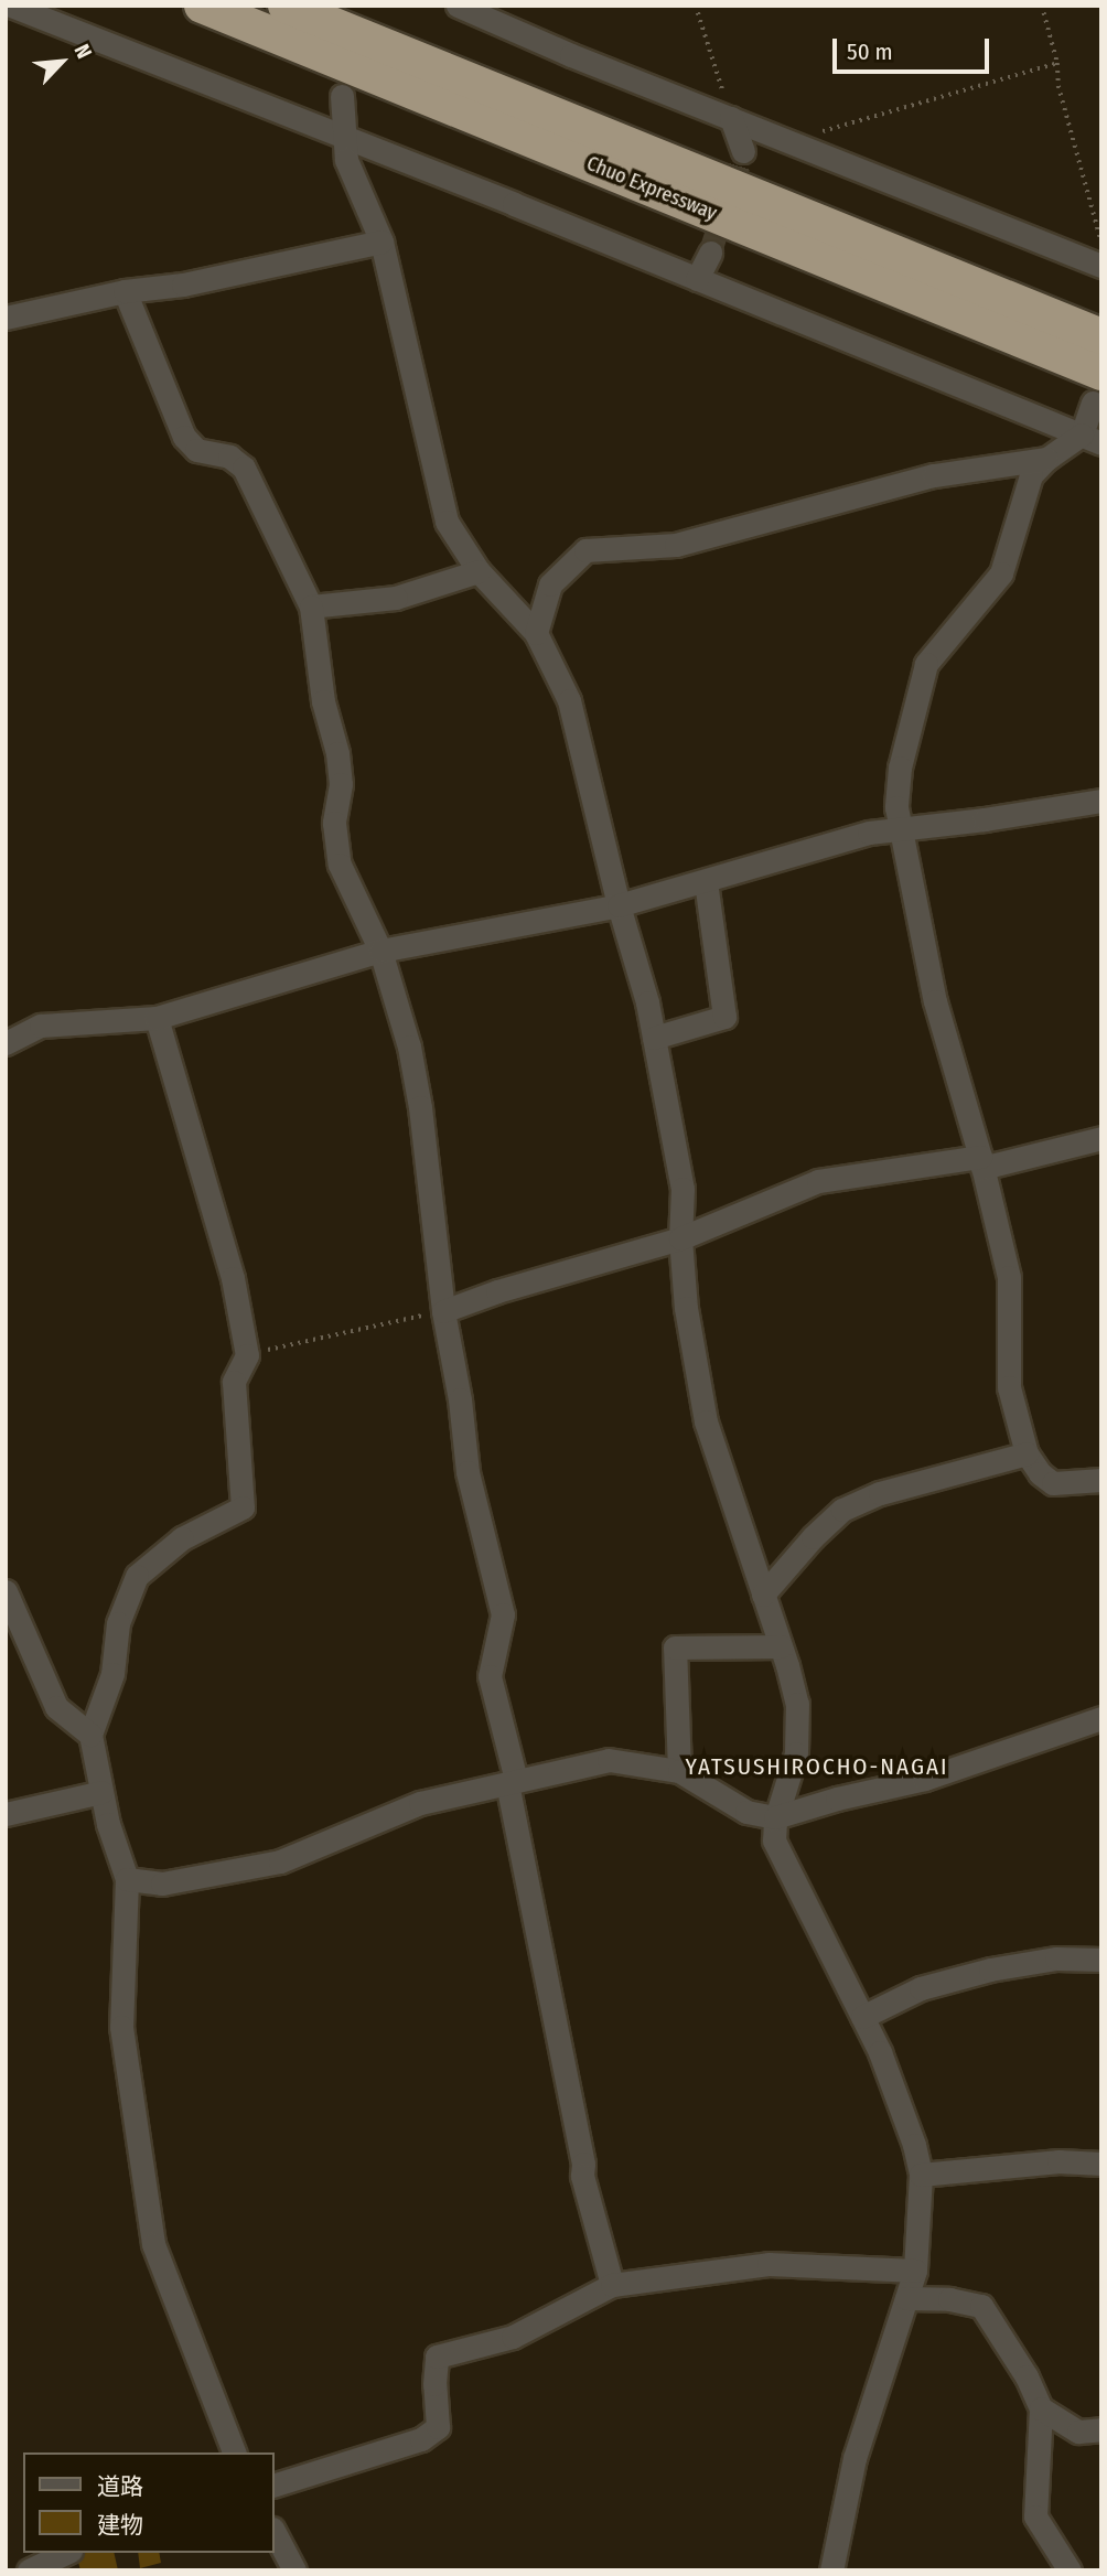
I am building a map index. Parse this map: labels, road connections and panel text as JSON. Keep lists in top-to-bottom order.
{
  "streets": {
    "highway": ["Chuo Expressway"]
  },
  "districts": ["YATSUSHIROCHO-NAGAI"],
  "legend": ["道路", "建物"],
  "scale_bar": "50 m",
  "north": "top right"
}
